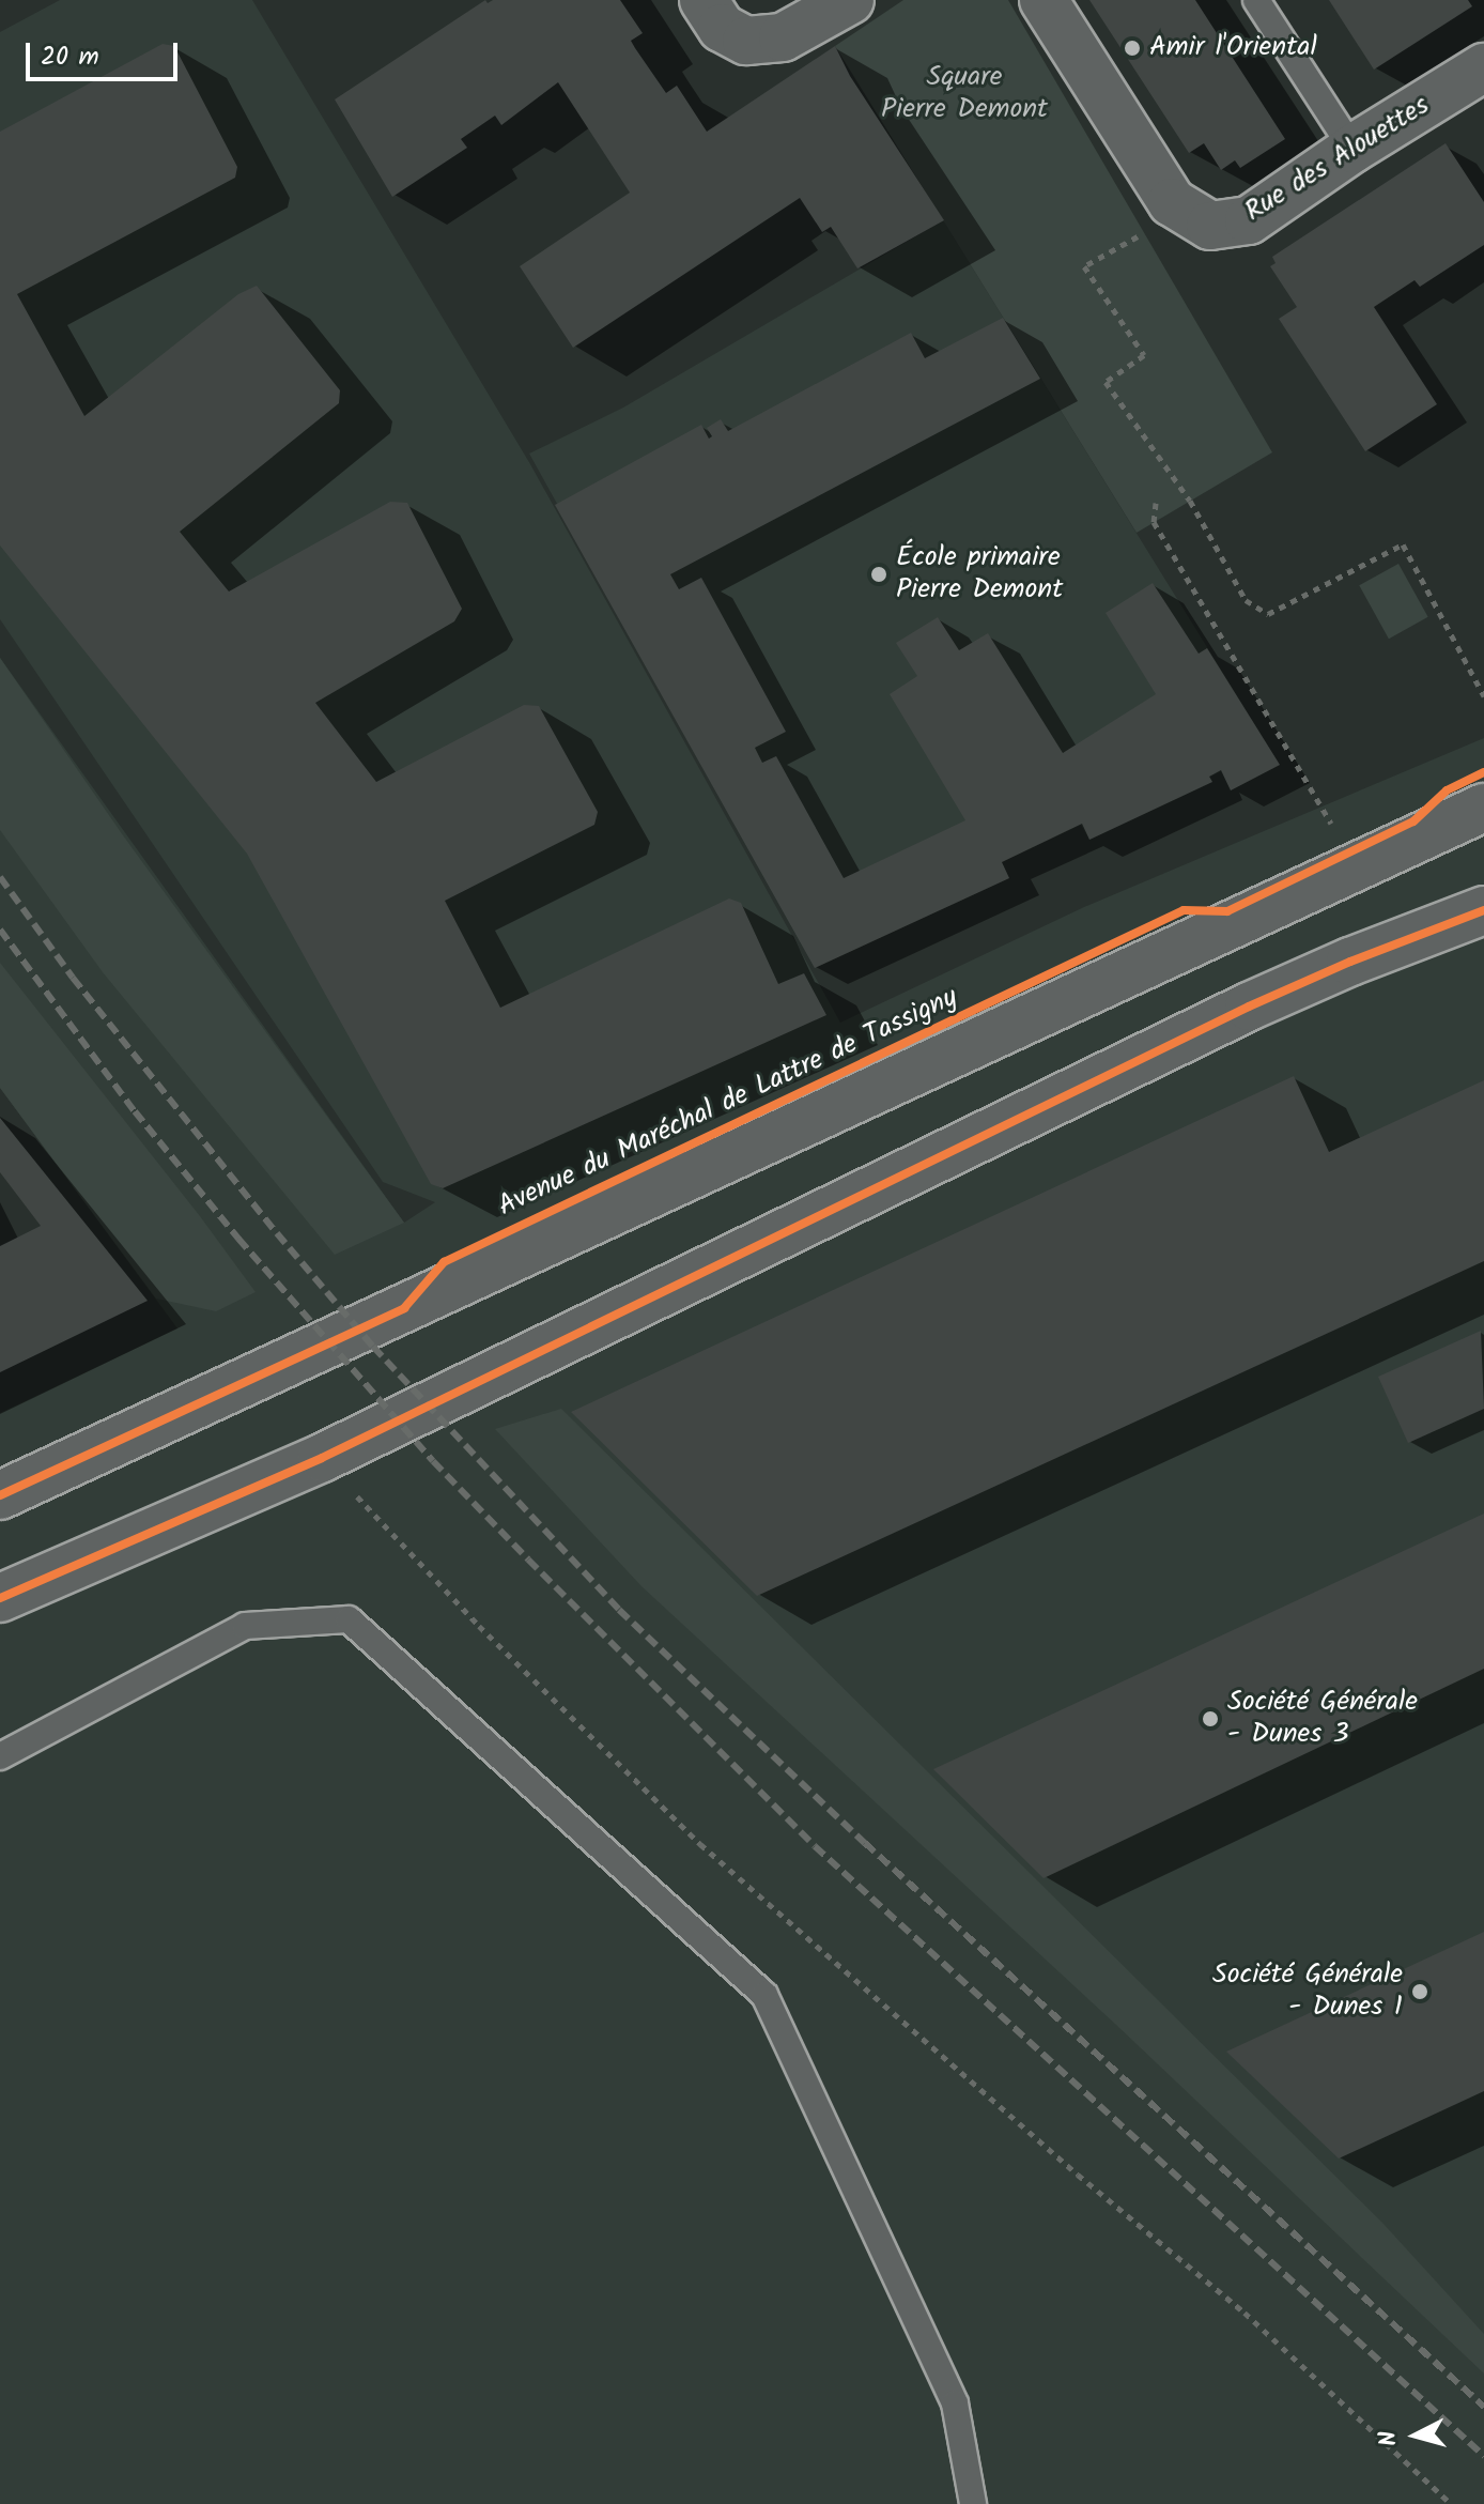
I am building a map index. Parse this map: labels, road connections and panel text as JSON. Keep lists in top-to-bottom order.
{
  "streets": {
    "main road": ["Rue des Alouettes", "Avenue du Maréchal de Lattre de Tassigny"]
  },
  "parks": ["Square Pierre Demont"],
  "places": [
    "Amir l'Oriental",
    "École primaire Pierre Demont",
    "Société Générale - Dunes 3",
    "Société Générale - Dunes 1"
  ],
  "scale_bar": "20 m",
  "north": "left"
}
